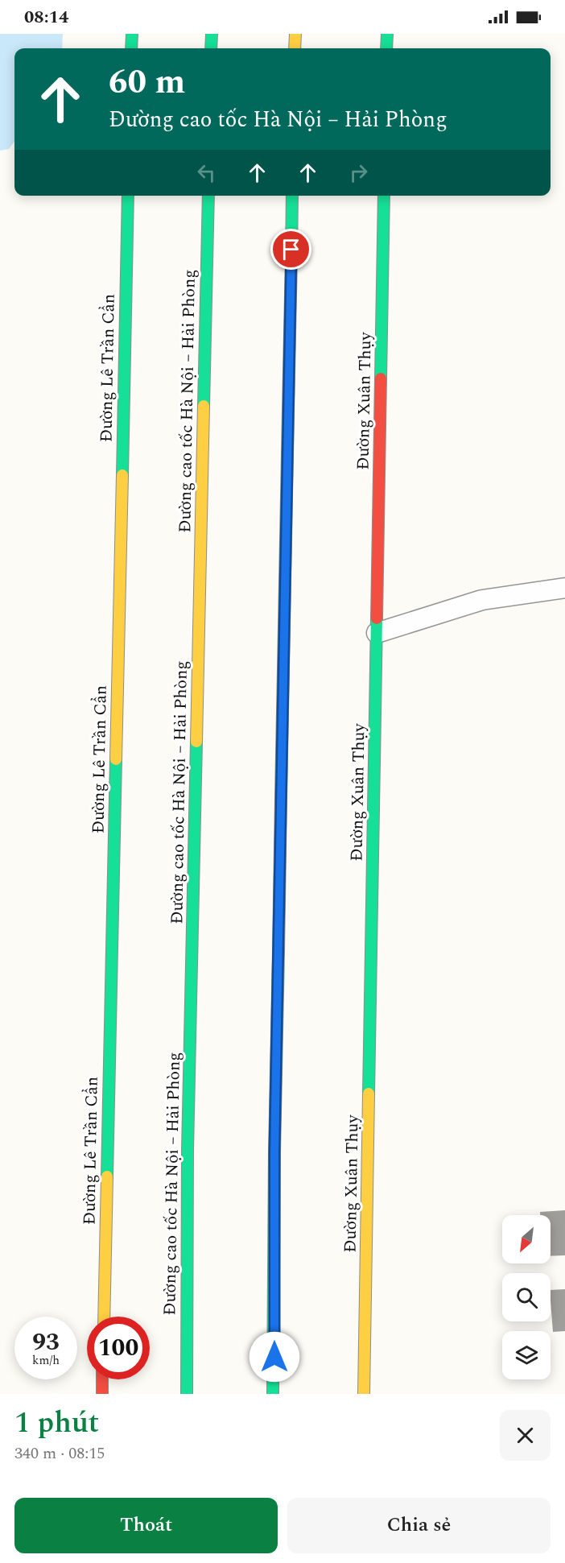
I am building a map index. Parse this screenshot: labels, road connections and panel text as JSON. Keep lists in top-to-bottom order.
{
  "streets": {
    "main road": ["Đường Lê Trần Cẩn", "Đường cao tốc Hà Nội – Hải Phòng", "Đường Xuân Thụy"]
  },
  "north": "bottom left",
  "page": {
    "status": "08:14",
    "turn": ["60 m", "Đường cao tốc Hà Nội – Hải Phòng"],
    "speed": "93 km/h",
    "limit": "100",
    "heading": ["1 phút", "340 m · 08:15"],
    "buttons": ["Thoát", "Chia sẻ"]
  }
}
